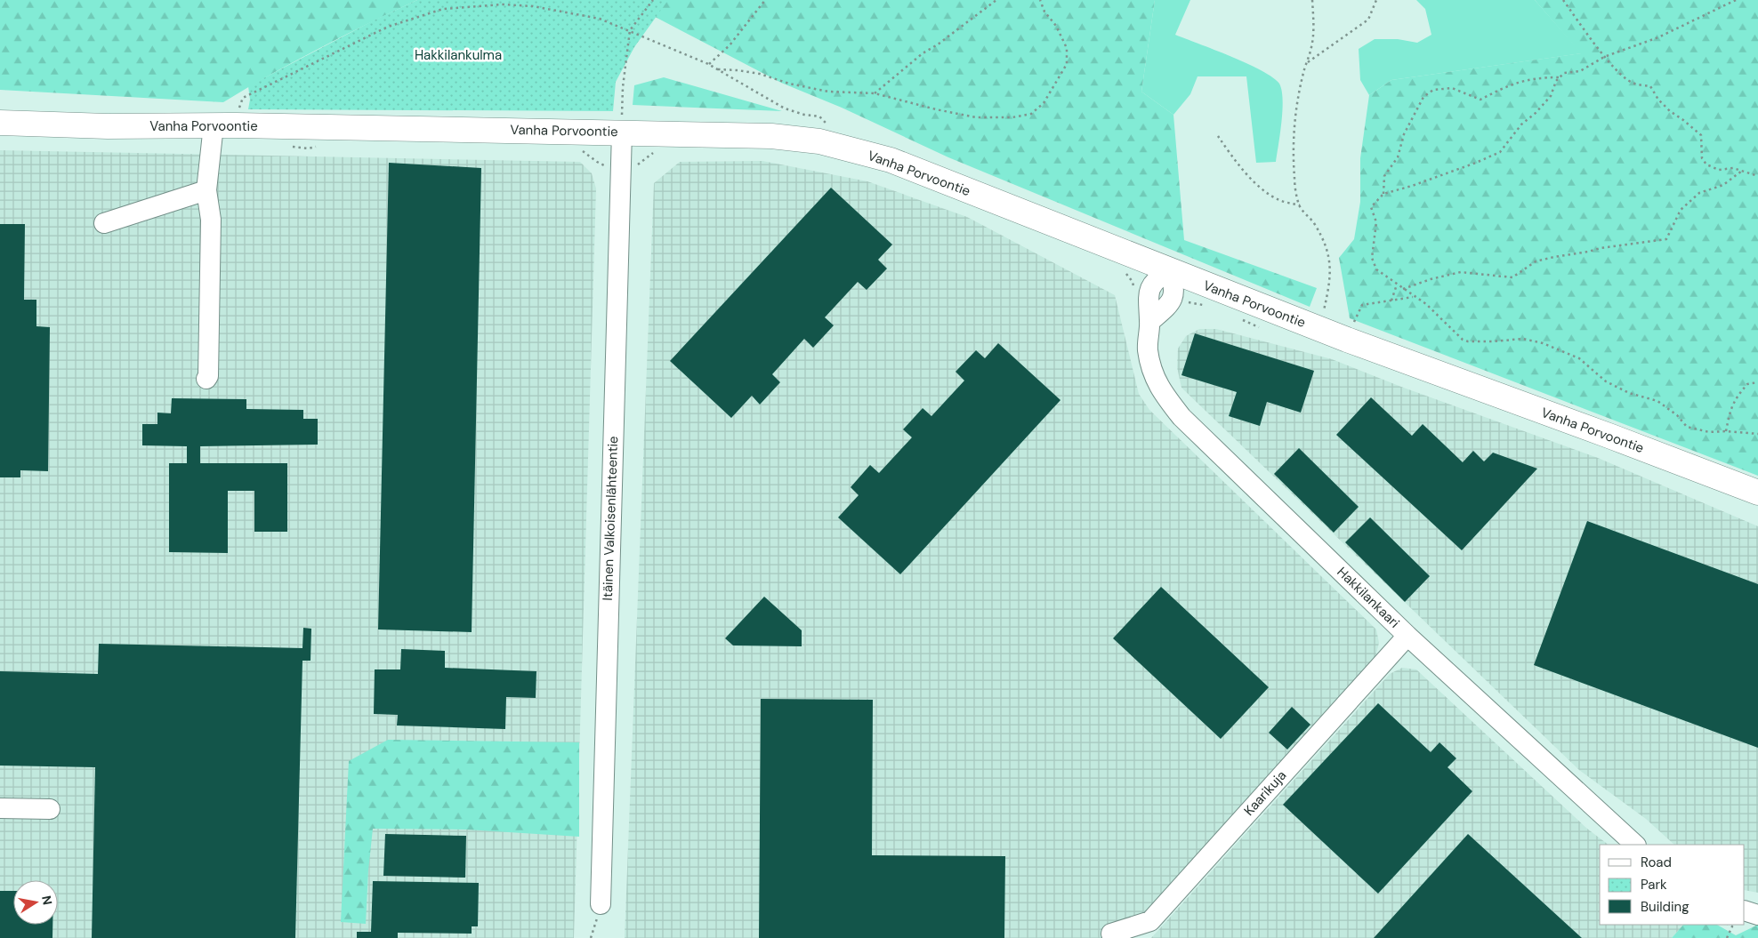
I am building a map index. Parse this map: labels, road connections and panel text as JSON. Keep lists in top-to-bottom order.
{
  "streets": {
    "main road": ["Vanha Porvoontie"],
    "street": ["Itäinen Valkoisenlähteentie", "Hakkilankaari", "Kaarikuja"]
  },
  "crossings": [
    ["Vanha Porvoontie", "Itäinen Valkoisenlähteentie"],
    ["Vanha Porvoontie", "Hakkilankaari"],
    ["Hakkilankaari", "Kaarikuja"]
  ],
  "parks": ["Hakkilankulma"],
  "legend": ["Road", "Park", "Building"],
  "north": "right"
}
